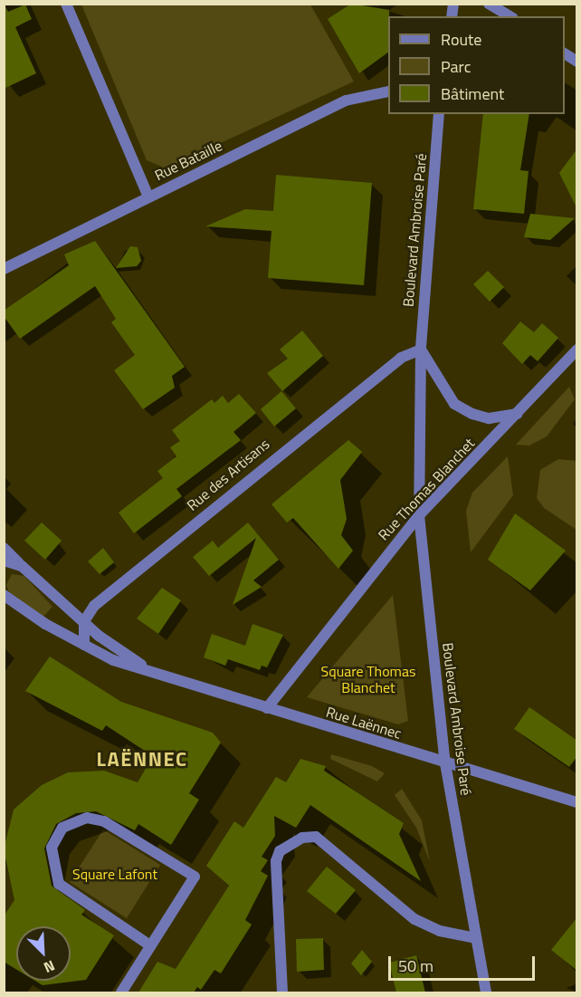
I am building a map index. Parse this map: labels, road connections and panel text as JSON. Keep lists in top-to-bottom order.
{
  "streets": {
    "street": [
      "Rue Bataille",
      "Boulevard Ambroise Paré",
      "Rue des Artisans",
      "Rue Thomas Blanchet",
      "Rue Laënnec"
    ]
  },
  "crossings": [
    ["Boulevard Ambroise Paré", "Rue des Artisans"],
    ["Boulevard Ambroise Paré", "Rue Thomas Blanchet"],
    ["Boulevard Ambroise Paré", "Rue Laënnec"],
    ["Rue des Artisans", "Rue Laënnec"],
    ["Rue Thomas Blanchet", "Rue Laënnec"]
  ],
  "districts": ["LAËNNEC"],
  "parks": ["Square Thomas Blanchet", "Square Lafont"],
  "legend": ["Route", "Parc", "Bâtiment"],
  "scale_bar": "50 m",
  "north": "bottom right"
}
